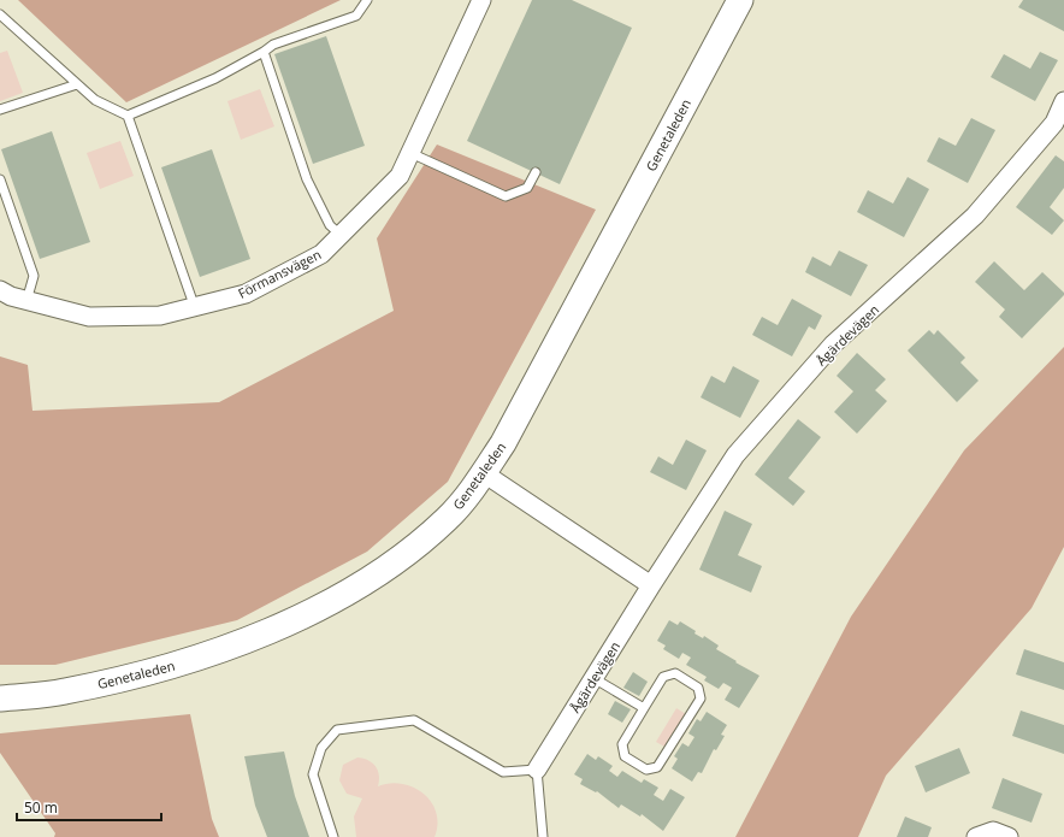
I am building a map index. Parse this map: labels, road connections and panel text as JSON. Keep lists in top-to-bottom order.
{
  "streets": {
    "main road": ["Genetaleden"],
    "street": ["Förmansvägen", "Ågärdevägen"]
  },
  "scale_bar": "50 m"
}
